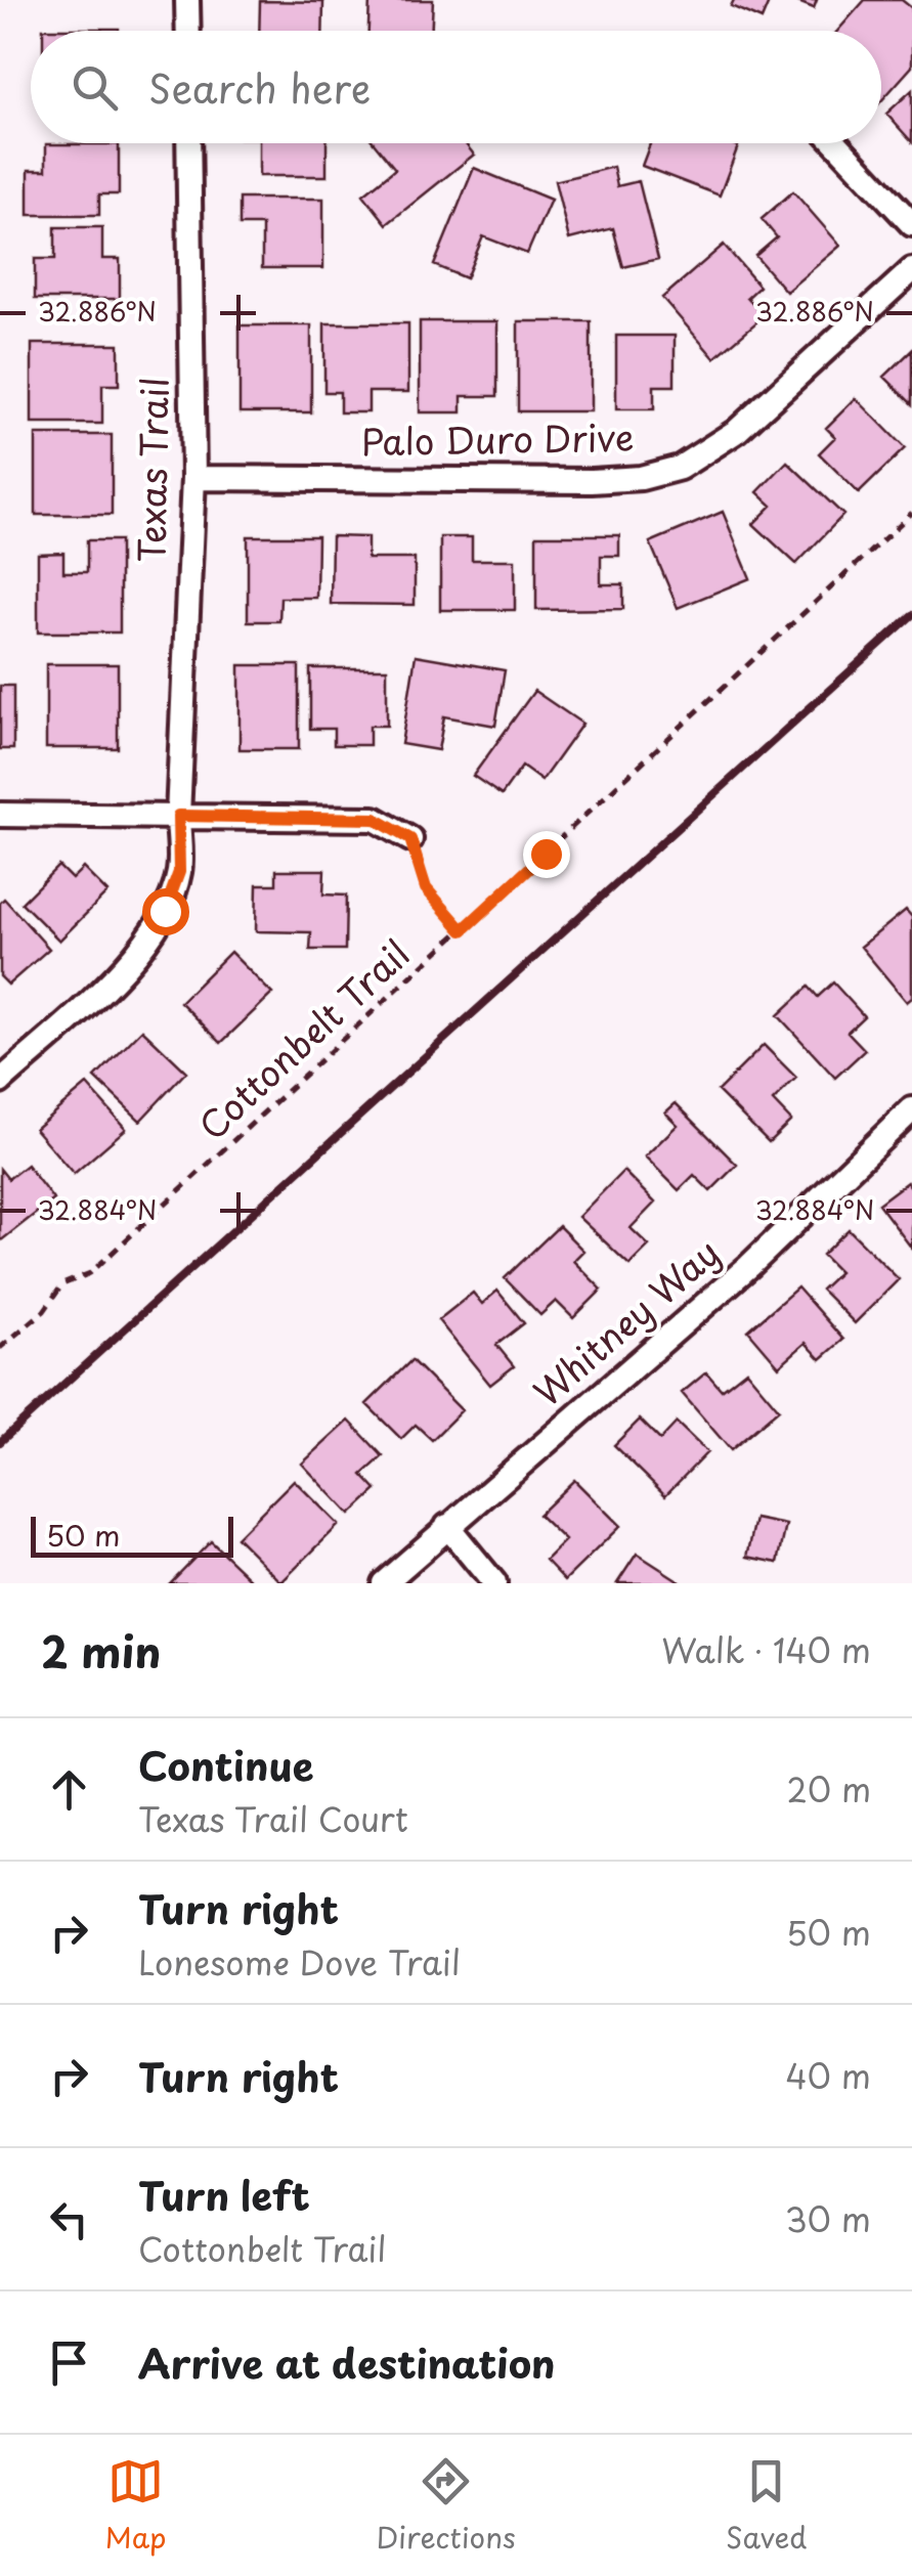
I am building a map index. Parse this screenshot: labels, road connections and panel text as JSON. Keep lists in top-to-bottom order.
{
  "streets": {
    "street": ["Palo Duro Drive", "Texas Trail", "Whitney Way"],
    "path": ["Cottonbelt Trail"]
  },
  "crossings": [
    ["Palo Duro Drive", "Texas Trail"]
  ],
  "scale_bar": "50 m",
  "page": {
    "search": "Search here",
    "scale": "50 m",
    "heading": ["2 min", "Walk · 140 m"],
    "list": [
      ["Continue", "Texas Trail Court", "20 m"],
      ["Turn right", "Lonesome Dove Trail", "50 m"],
      ["Turn right", "40 m"],
      ["Turn left", "Cottonbelt Trail", "30 m"],
      "Arrive at destination"
    ],
    "nav": ["Map", "Directions", "Saved"]
  },
  "coordinates": ["32.886°N", "32.884°N"]
}
